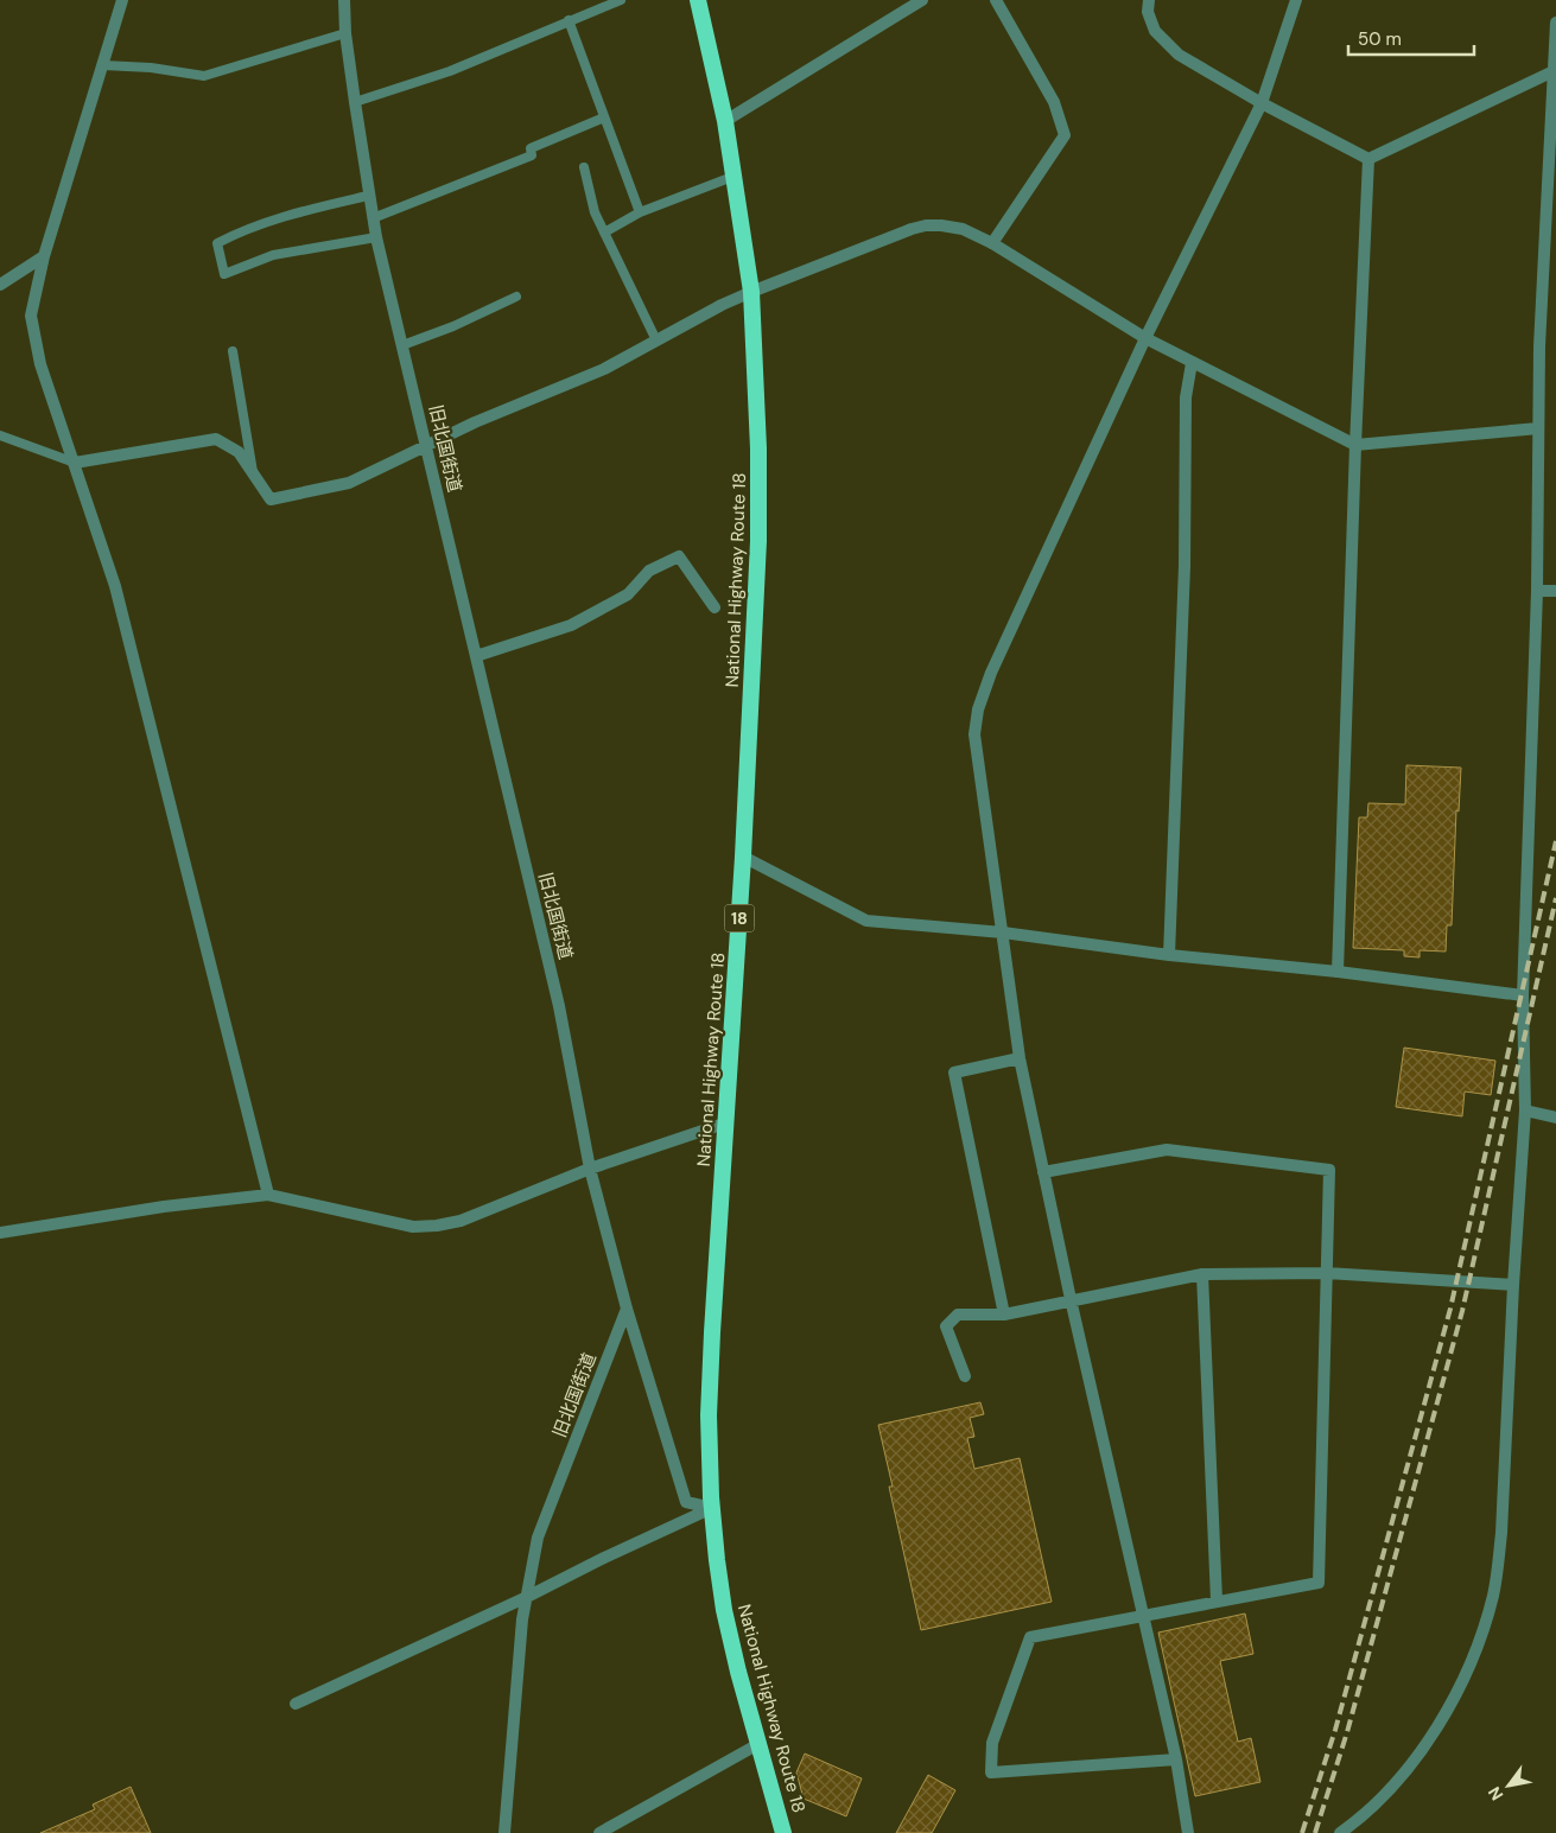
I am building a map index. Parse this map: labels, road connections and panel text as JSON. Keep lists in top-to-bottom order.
{
  "streets": {
    "highway": ["National Highway Route 18", "18"],
    "street": ["旧北国街道"]
  },
  "scale_bar": "50 m",
  "north": "bottom left"
}
